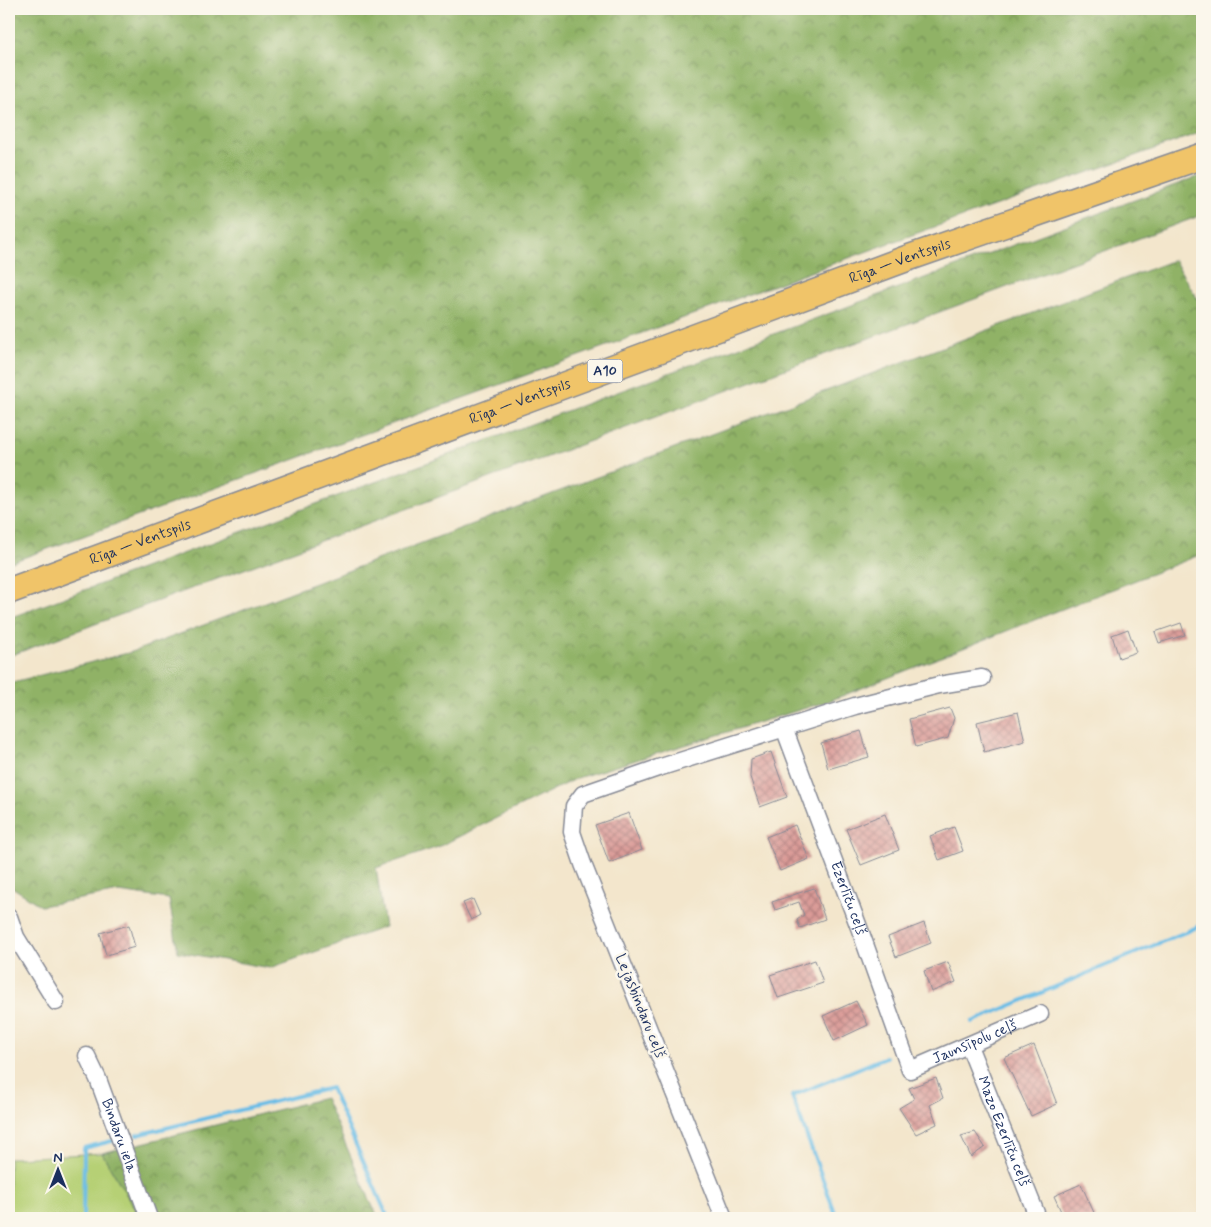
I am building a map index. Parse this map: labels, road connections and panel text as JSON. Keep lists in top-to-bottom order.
{
  "streets": {
    "highway": ["Rīga — Ventspils", "A10"],
    "street": [
      "Ezerlīču ceļš",
      "Lejasbindaru ceļš",
      "Jaunsīpolu ceļš",
      "Mazo Ezerlīču ceļš",
      "Bindaru iela"
    ]
  },
  "crossings": [
    ["Ezerlīču ceļš", "Lejasbindaru ceļš"],
    ["Ezerlīču ceļš", "Jaunsīpolu ceļš"],
    ["Jaunsīpolu ceļš", "Mazo Ezerlīču ceļš"]
  ],
  "north": "top"
}
